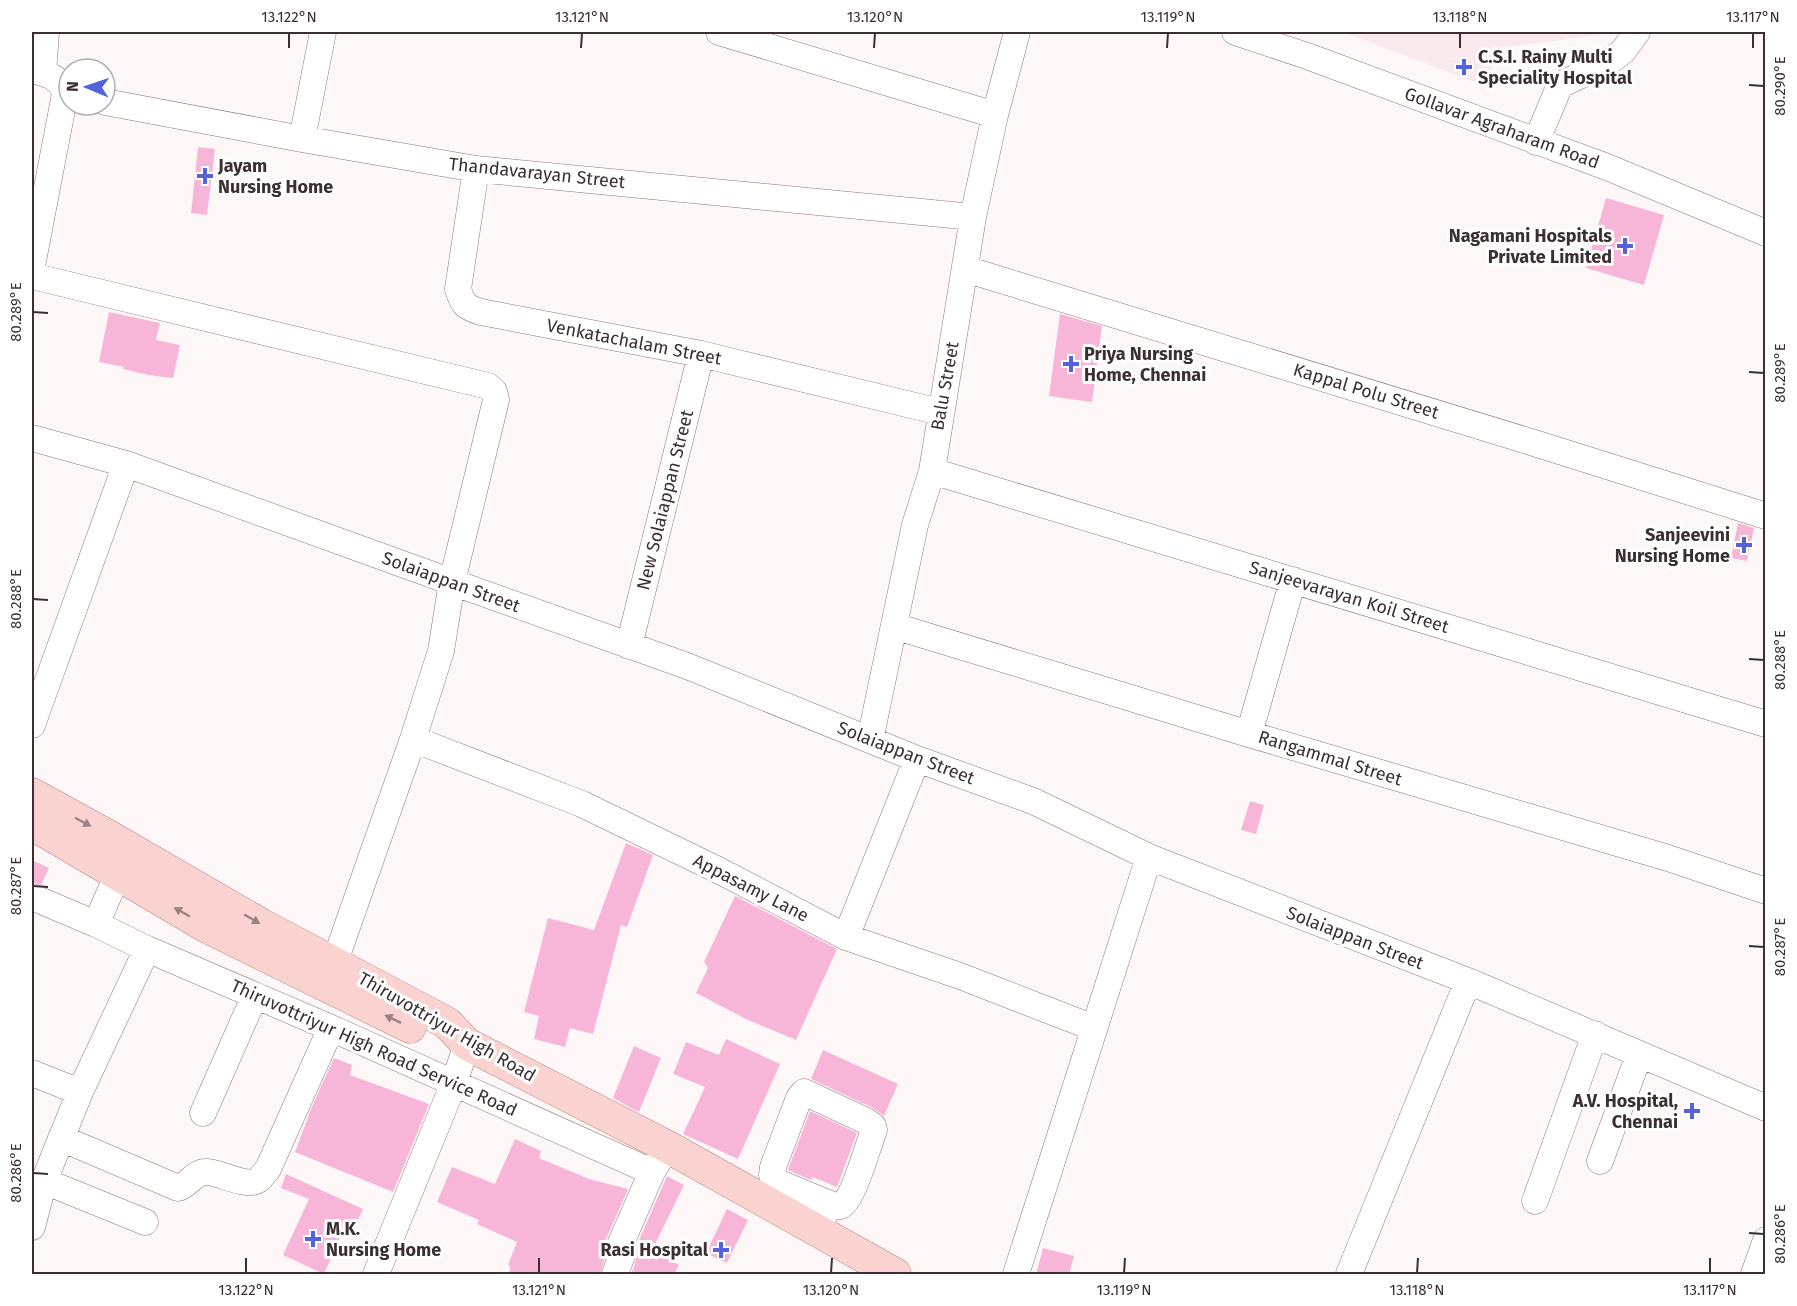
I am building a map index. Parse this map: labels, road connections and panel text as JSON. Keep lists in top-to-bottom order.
{
  "streets": {
    "main road": ["Thiruvottriyur High Road"],
    "street": [
      "Gollavar Agraharam Road",
      "Thandavarayan Street",
      "Venkatachalam Street",
      "Balu Street",
      "Kappal Polu Street",
      "New Solaiappan Street",
      "Solaiappan Street",
      "Sanjeevarayan Koil Street",
      "Rangammal Street",
      "Appasamy Lane",
      "Thiruvottriyur High Road Service Road"
    ]
  },
  "crossings": [
    ["Thandavarayan Street", "Venkatachalam Street"],
    ["Thandavarayan Street", "Balu Street"],
    ["Venkatachalam Street", "Balu Street"],
    ["Venkatachalam Street", "New Solaiappan Street"],
    ["Balu Street", "Kappal Polu Street"],
    ["Balu Street", "Solaiappan Street"],
    ["Balu Street", "Sanjeevarayan Koil Street"],
    ["Balu Street", "Rangammal Street"],
    ["New Solaiappan Street", "Solaiappan Street"],
    ["Thiruvottriyur High Road", "Thiruvottriyur High Road Service Road"]
  ],
  "places": {
    "health": [
      "C.S.I. Rainy Multi Speciality Hospital",
      "Jayam Nursing Home",
      "Nagamani Hospitals Private Limited",
      "Priya Nursing Home, Chennai",
      "Sanjeevini Nursing Home",
      "A.V. Hospital, Chennai",
      "M.K. Nursing Home",
      "Rasi Hospital"
    ]
  },
  "north": "left",
  "coordinates": [
    "13.122°N",
    "13.121°N",
    "13.120°N",
    "13.119°N",
    "13.118°N",
    "13.117°N",
    "80.290°E",
    "80.289°E",
    "80.288°E",
    "80.287°E",
    "80.286°E"
  ]
}
